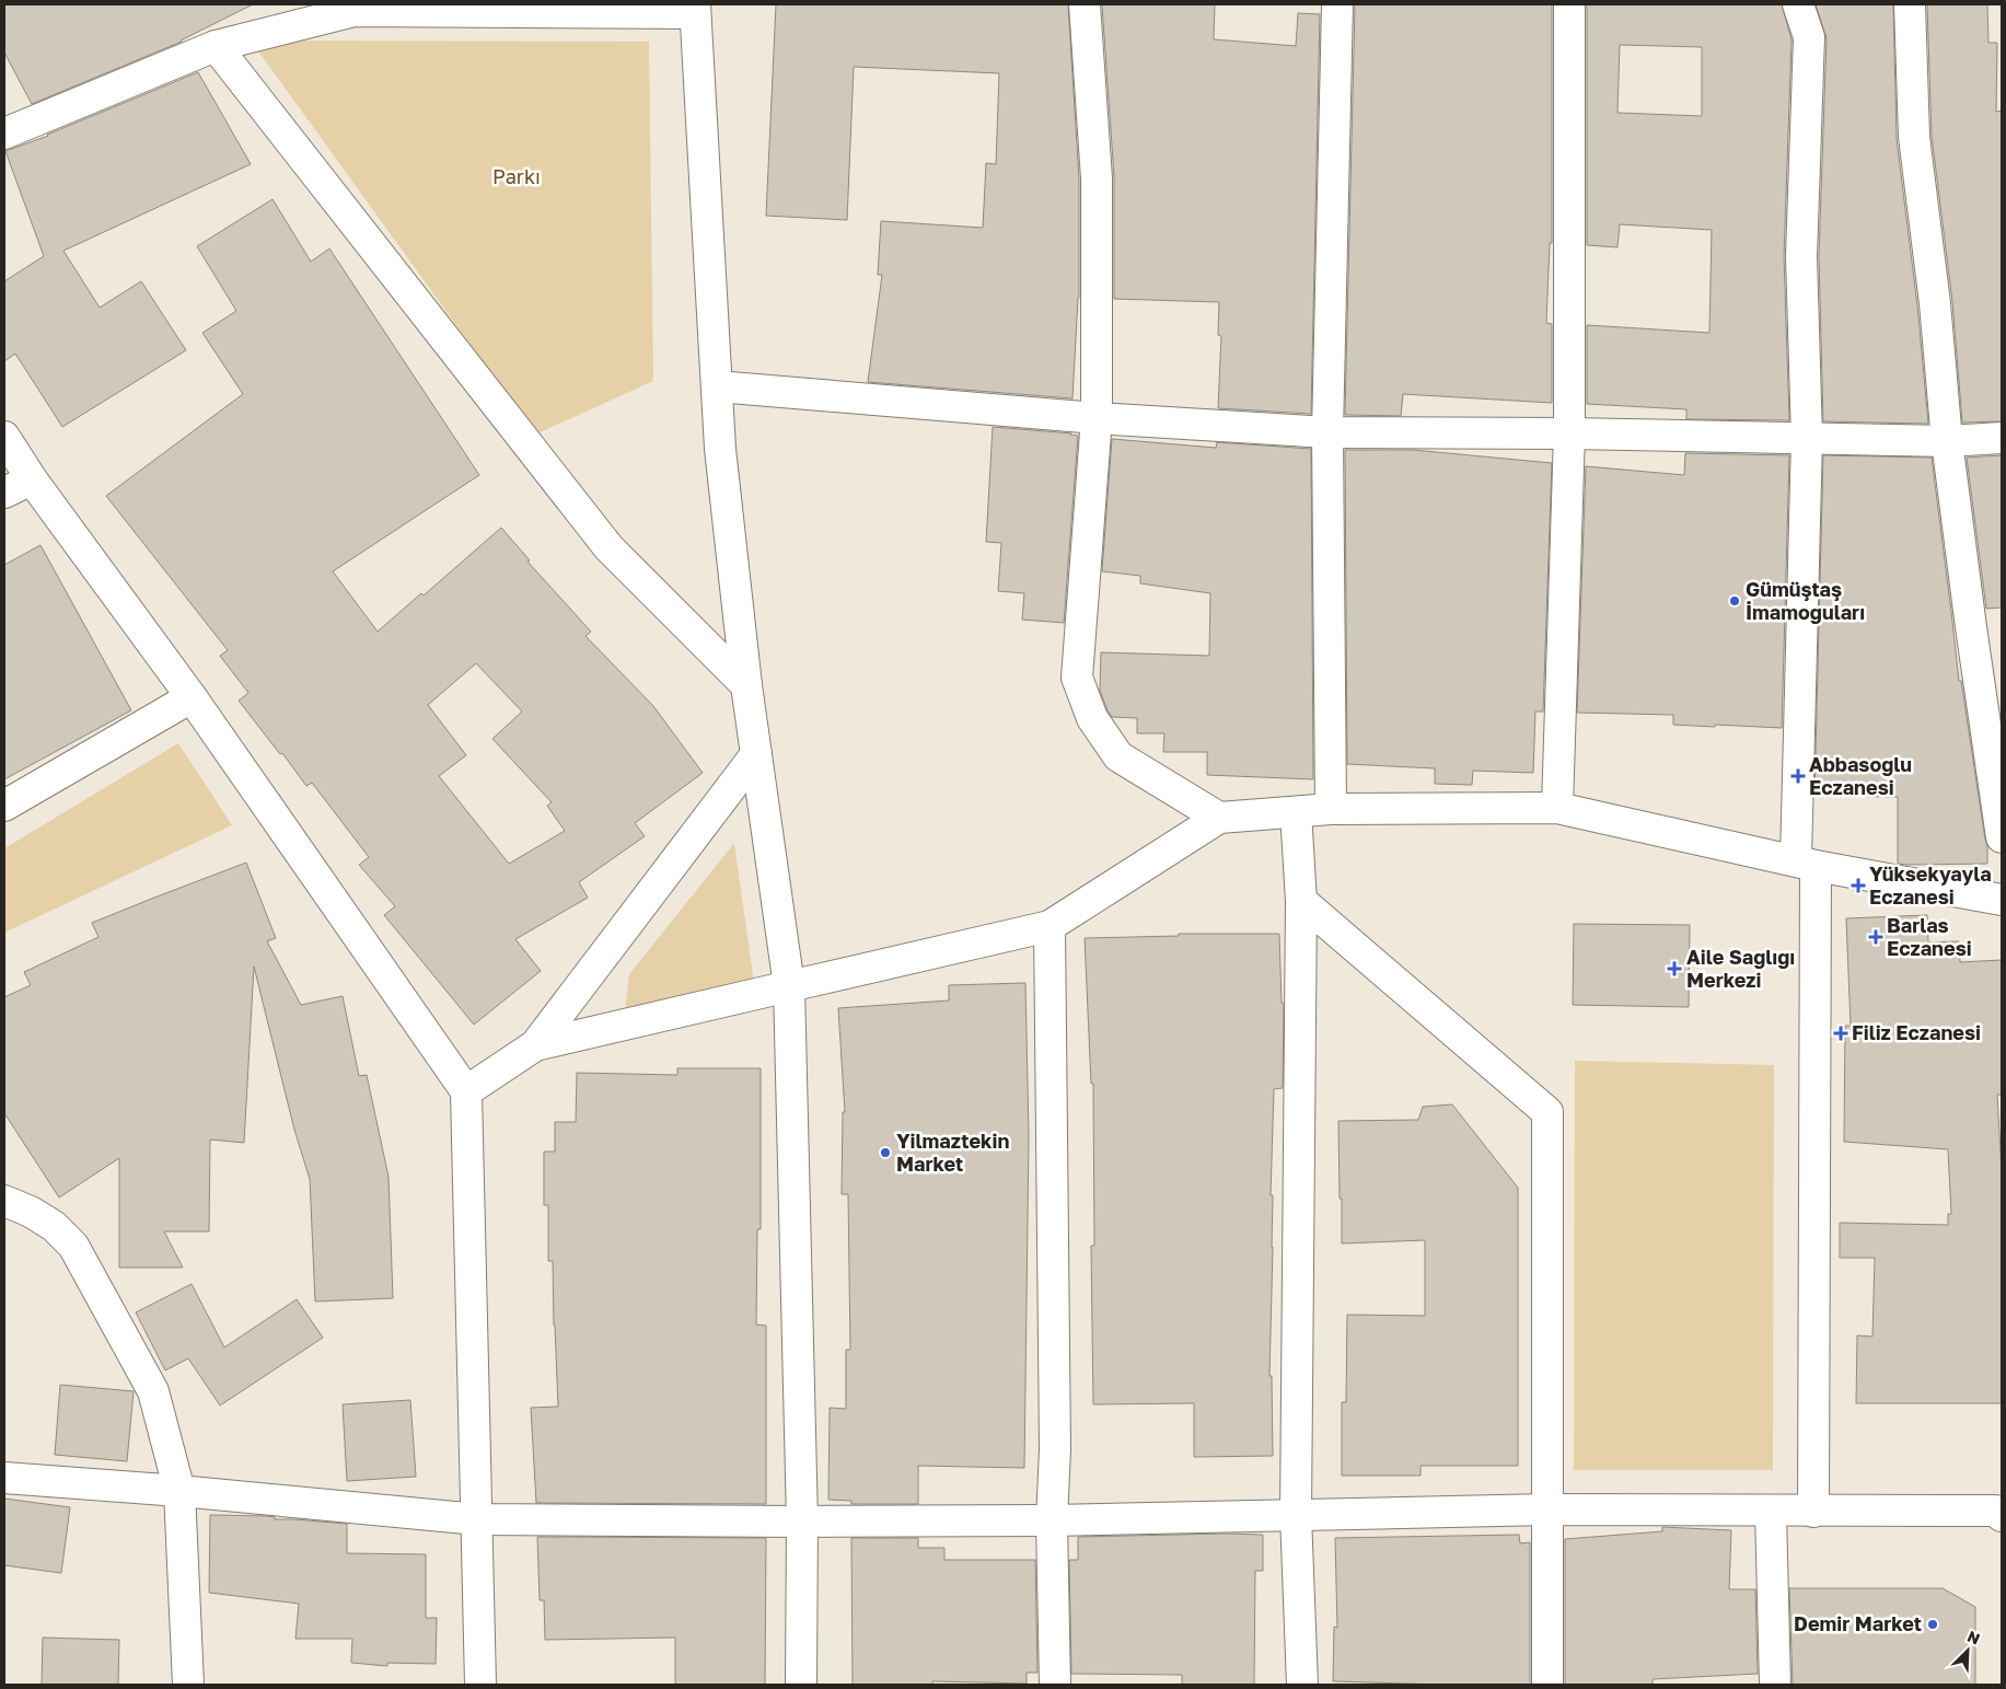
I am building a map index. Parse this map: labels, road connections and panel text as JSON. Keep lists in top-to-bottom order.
{
  "parks": ["Parkı"],
  "places": {
    "other": ["Gümüştaş İmamoğuları", "Yilmaztekin Market", "Demir Market"],
    "health": [
      "Abbasoğlu Eczanesi",
      "Yüksekyayla Eczanesi",
      "Barlas Eczanesi",
      "Aile Sağlığı Merkezi",
      "Filiz Eczanesi"
    ]
  },
  "north": "top right"
}
